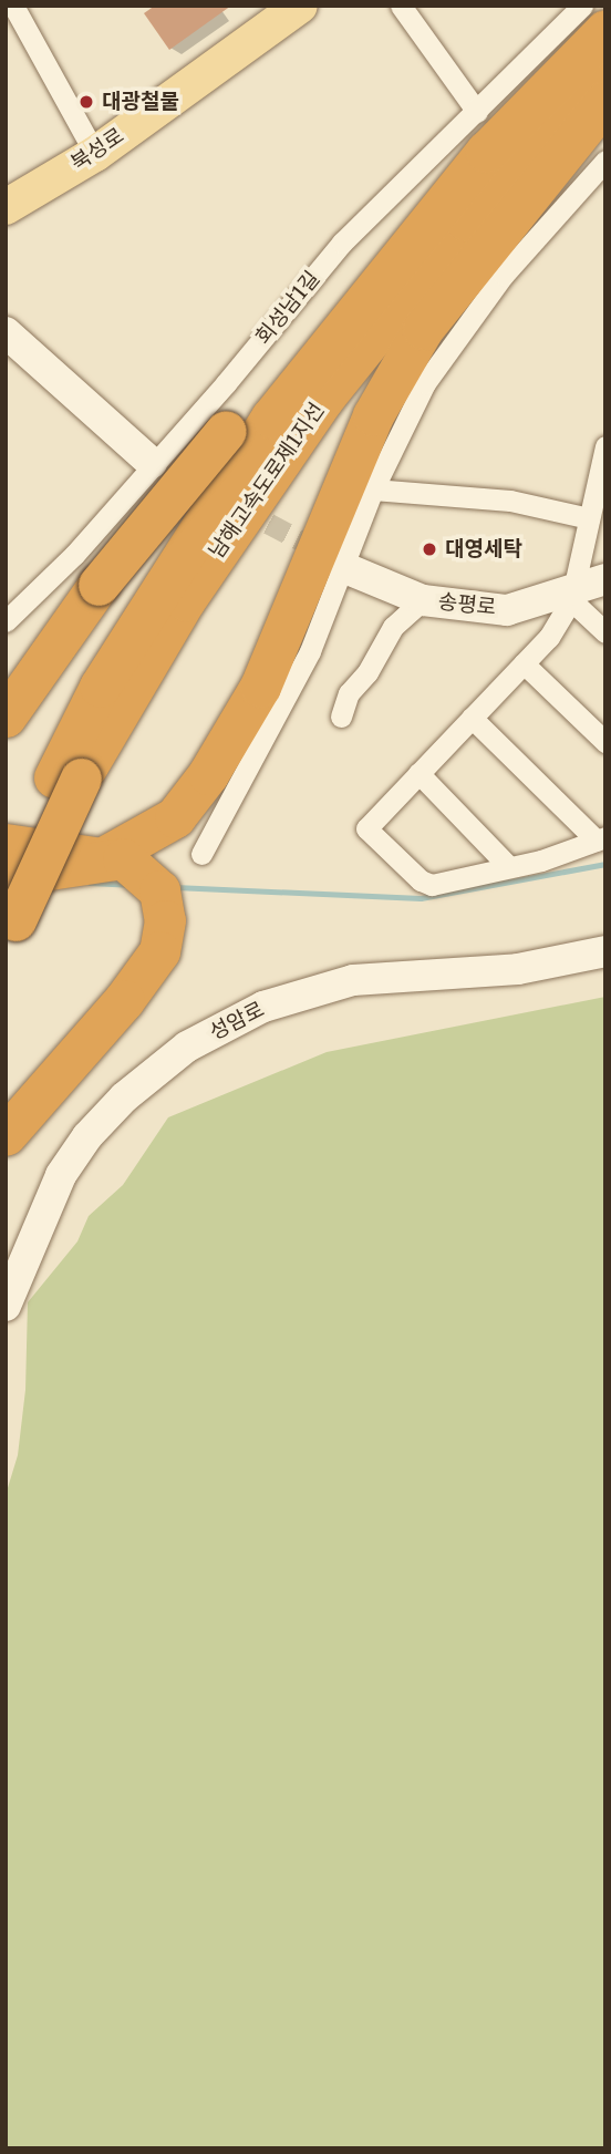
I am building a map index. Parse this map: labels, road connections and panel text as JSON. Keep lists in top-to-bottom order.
{
  "streets": {
    "highway": ["남해고속도로제1지선"],
    "main road": ["북성로", "송평로", "성암로"],
    "street": ["회성남1길"]
  },
  "places": ["대광철물", "대영세탁"]
}
